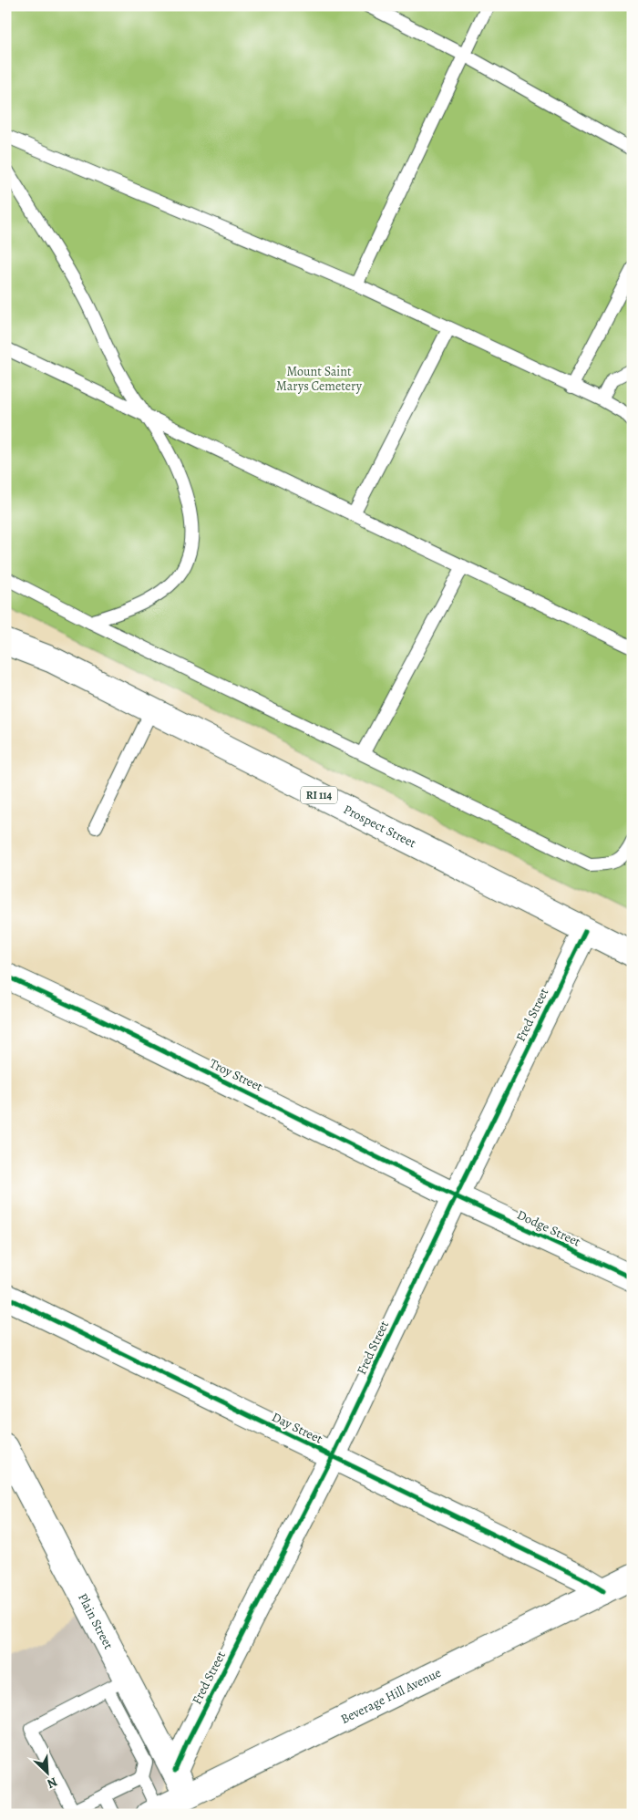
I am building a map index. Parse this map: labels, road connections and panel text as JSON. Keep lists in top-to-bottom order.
{
  "streets": {
    "street": [
      "RI 114",
      "Prospect Street",
      "Fred Street",
      "Troy Street",
      "Dodge Street",
      "Day Street",
      "Plain Street",
      "Beverage Hill Avenue"
    ]
  },
  "crossings": [
    ["Prospect Street", "Fred Street"],
    ["Fred Street", "Troy Street"],
    ["Fred Street", "Dodge Street"],
    ["Fred Street", "Day Street"],
    ["Fred Street", "Plain Street"],
    ["Troy Street", "Dodge Street"],
    ["Day Street", "Beverage Hill Avenue"],
    ["Plain Street", "Beverage Hill Avenue"]
  ],
  "parks": ["Mount Saint Marys Cemetery"],
  "north": "bottom right"
}
